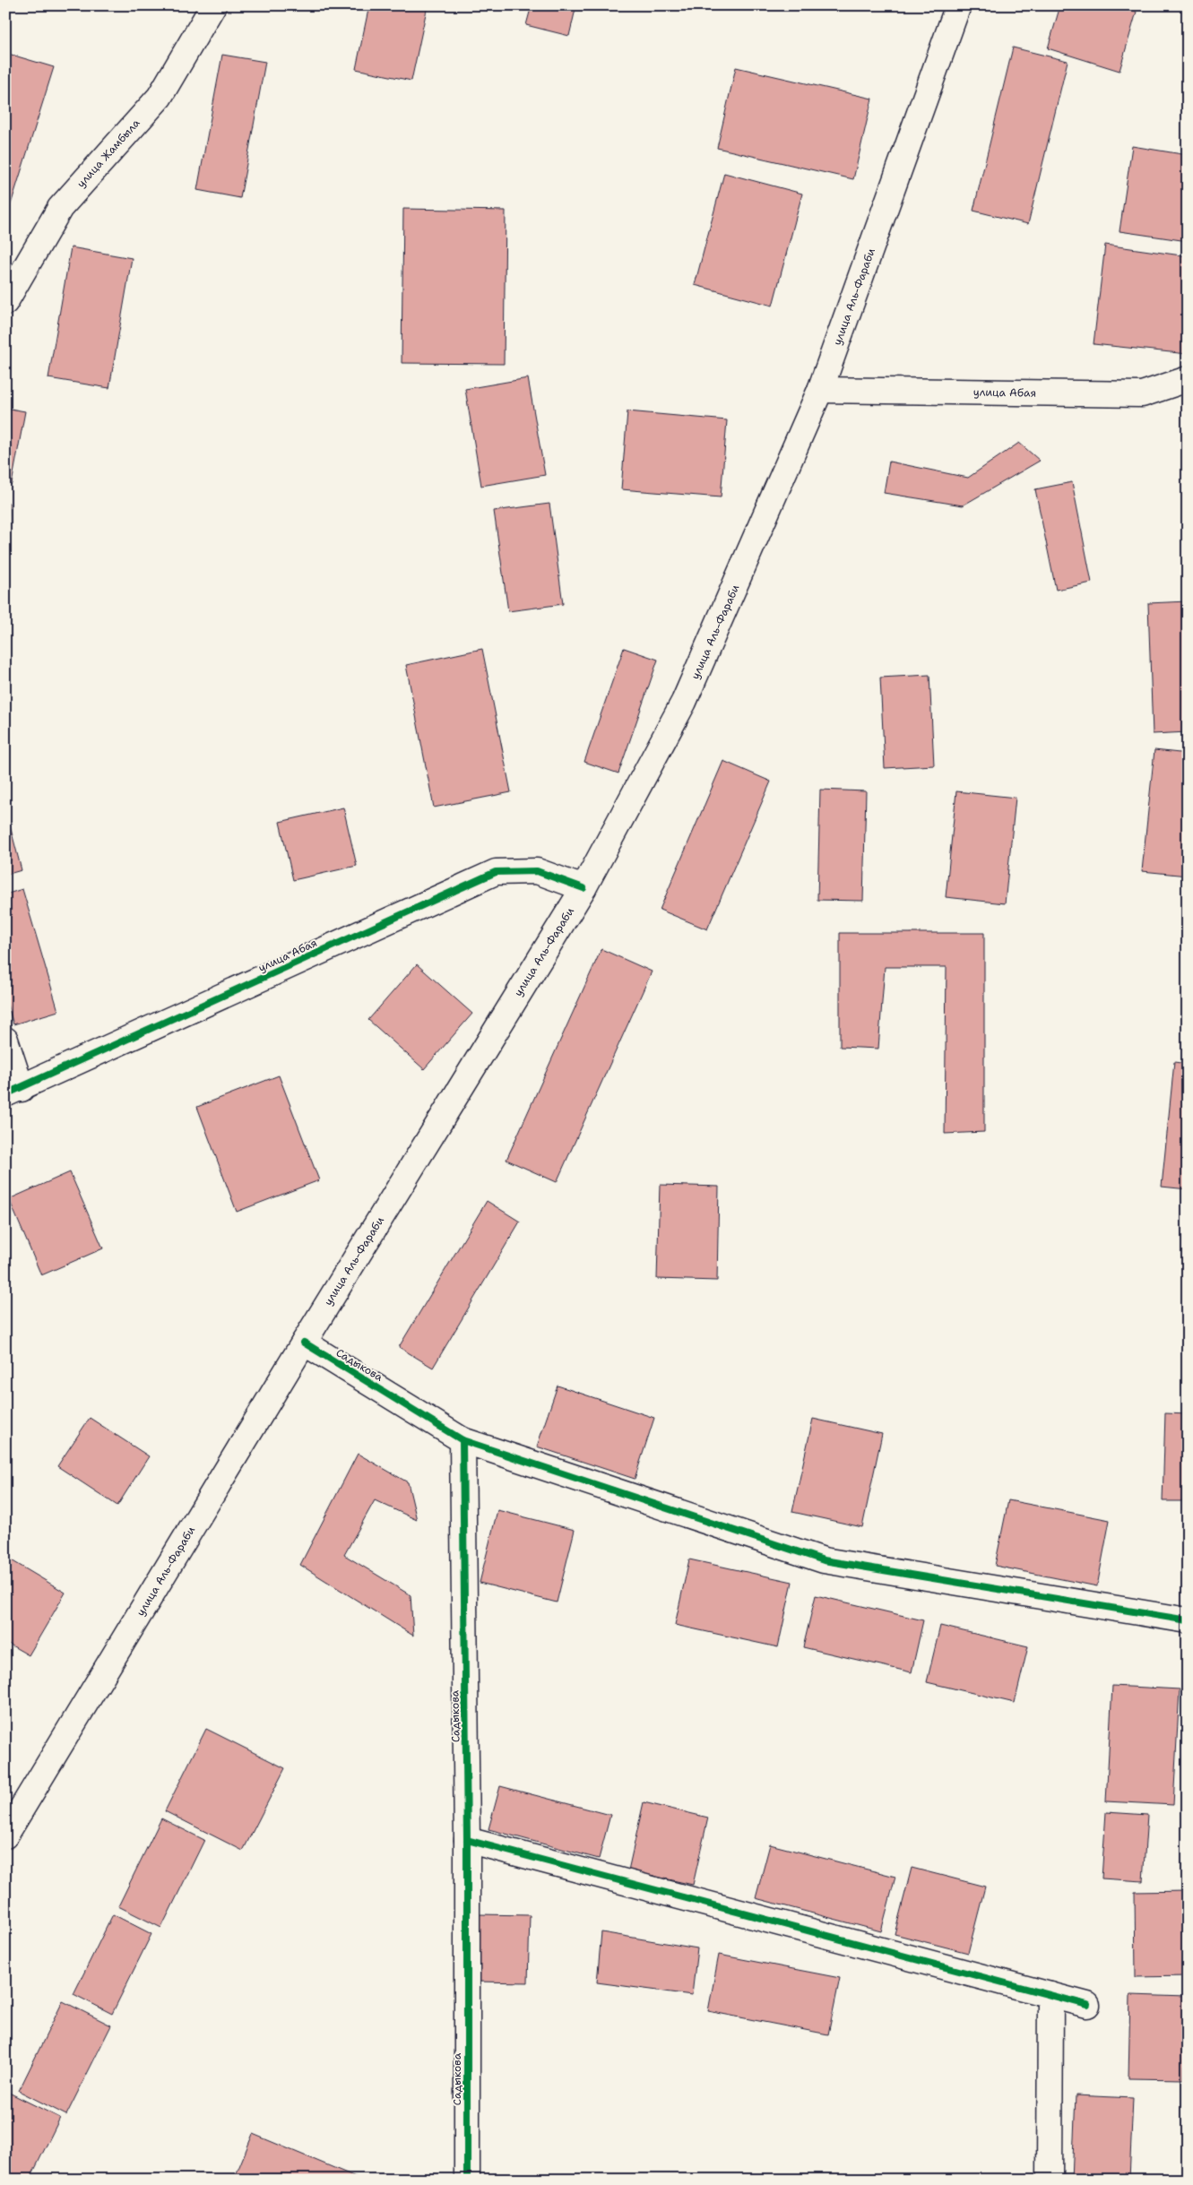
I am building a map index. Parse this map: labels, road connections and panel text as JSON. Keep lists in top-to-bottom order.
{
  "streets": {
    "street": [
      "улица Жамбыла",
      "улица Аль-Фараби",
      "улица Абая",
      "Садыкова"
    ]
  },
  "crossings": [
    ["улица Аль-Фараби", "улица Абая"],
    ["улица Аль-Фараби", "Садыкова"]
  ]
}
